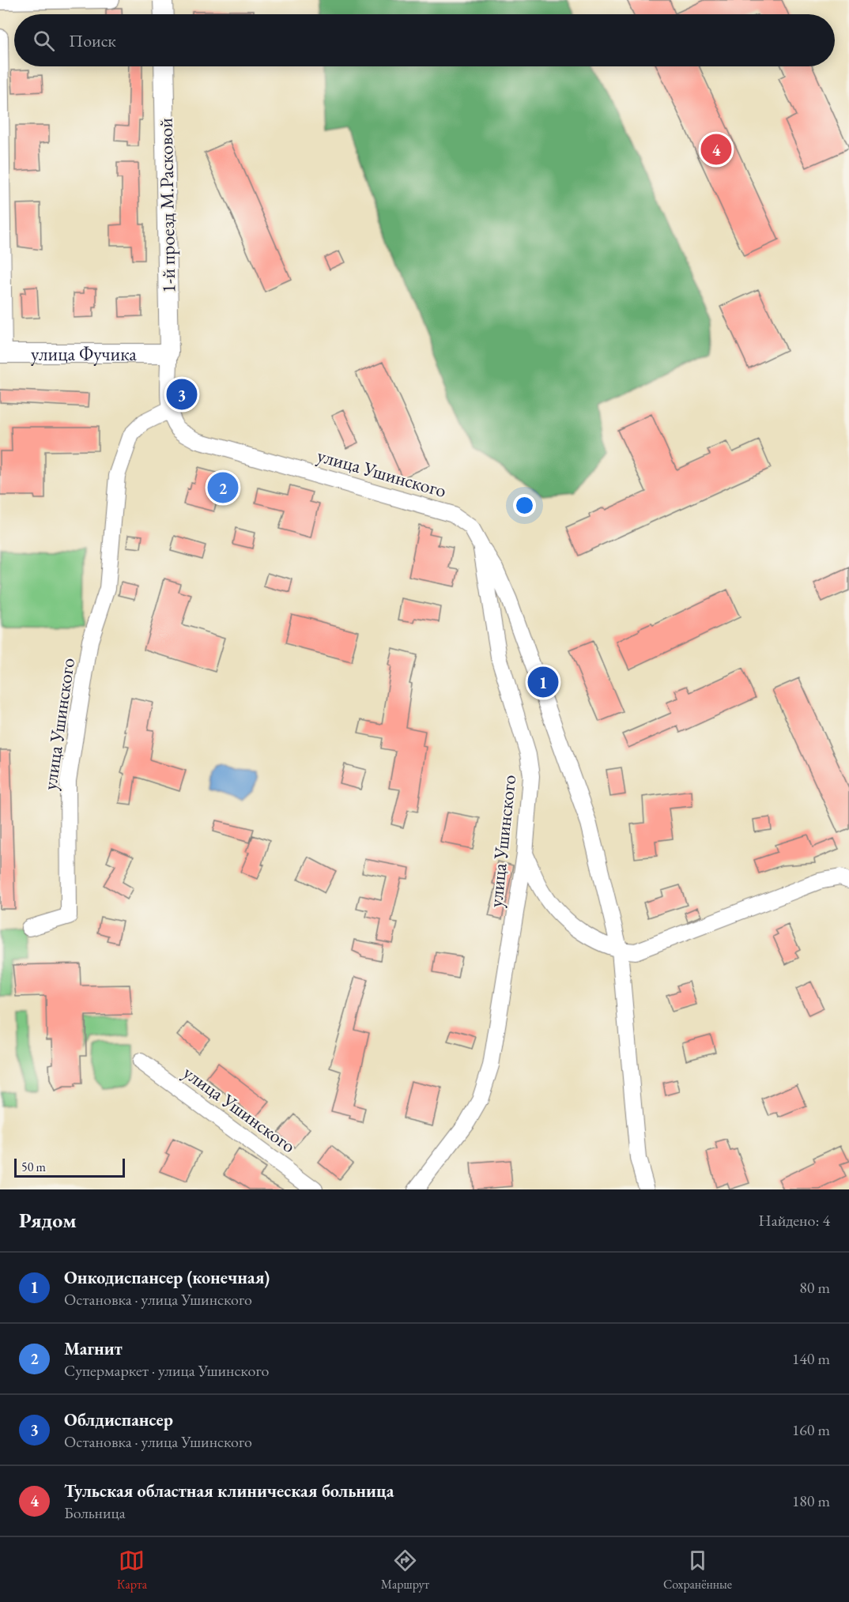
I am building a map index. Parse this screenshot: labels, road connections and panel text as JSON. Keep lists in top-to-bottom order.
{
  "streets": {
    "street": ["1-й проезд М.Расковой", "улица Фучика", "улица Ушинского"]
  },
  "crossings": [
    ["1-й проезд М.Расковой", "улица Фучика"],
    ["1-й проезд М.Расковой", "улица Ушинского"],
    ["улица Фучика", "улица Ушинского"]
  ],
  "scale_bar": "50 m",
  "page": {
    "search": "Поиск",
    "pins": [
      "4",
      "3",
      "2",
      "1"
    ],
    "scale": "50 m",
    "heading": ["Рядом", "Найдено: 4"],
    "list": [
      {
        "mark": "1",
        "name": "Онкодиспансер (конечная)",
        "note": "Остановка · улица Ушинского",
        "value": "80 m"
      },
      {
        "mark": "2",
        "name": "Магнит",
        "note": "Супермаркет · улица Ушинского",
        "value": "140 m"
      },
      {
        "mark": "3",
        "name": "Облдиспансер",
        "note": "Остановка · улица Ушинского",
        "value": "160 m"
      },
      {
        "mark": "4",
        "name": "Тульская областная клиническая больница",
        "note": "Больница",
        "value": "180 m"
      }
    ],
    "nav": ["Карта", "Маршрут", "Сохранённые"]
  }
}
